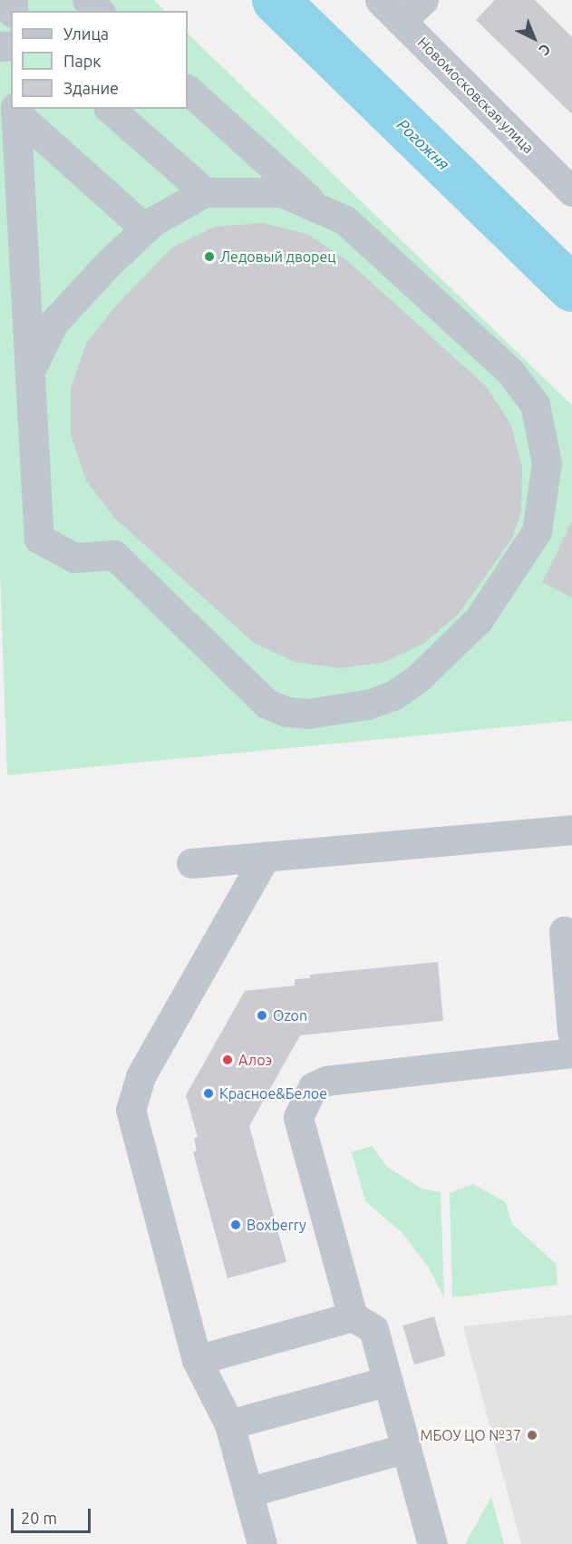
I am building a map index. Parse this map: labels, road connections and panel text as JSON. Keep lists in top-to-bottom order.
{
  "streets": {
    "street": ["Новомосковская улица"]
  },
  "water": ["Рогожня"],
  "places": [
    "Ледовый дворец",
    "Ozon",
    "Алоэ",
    "Красное&Белое",
    "Boxberry",
    "МБОУ ЦО №37"
  ],
  "legend": ["Улица", "Парк", "Здание"],
  "scale_bar": "20 m",
  "north": "bottom right"
}
